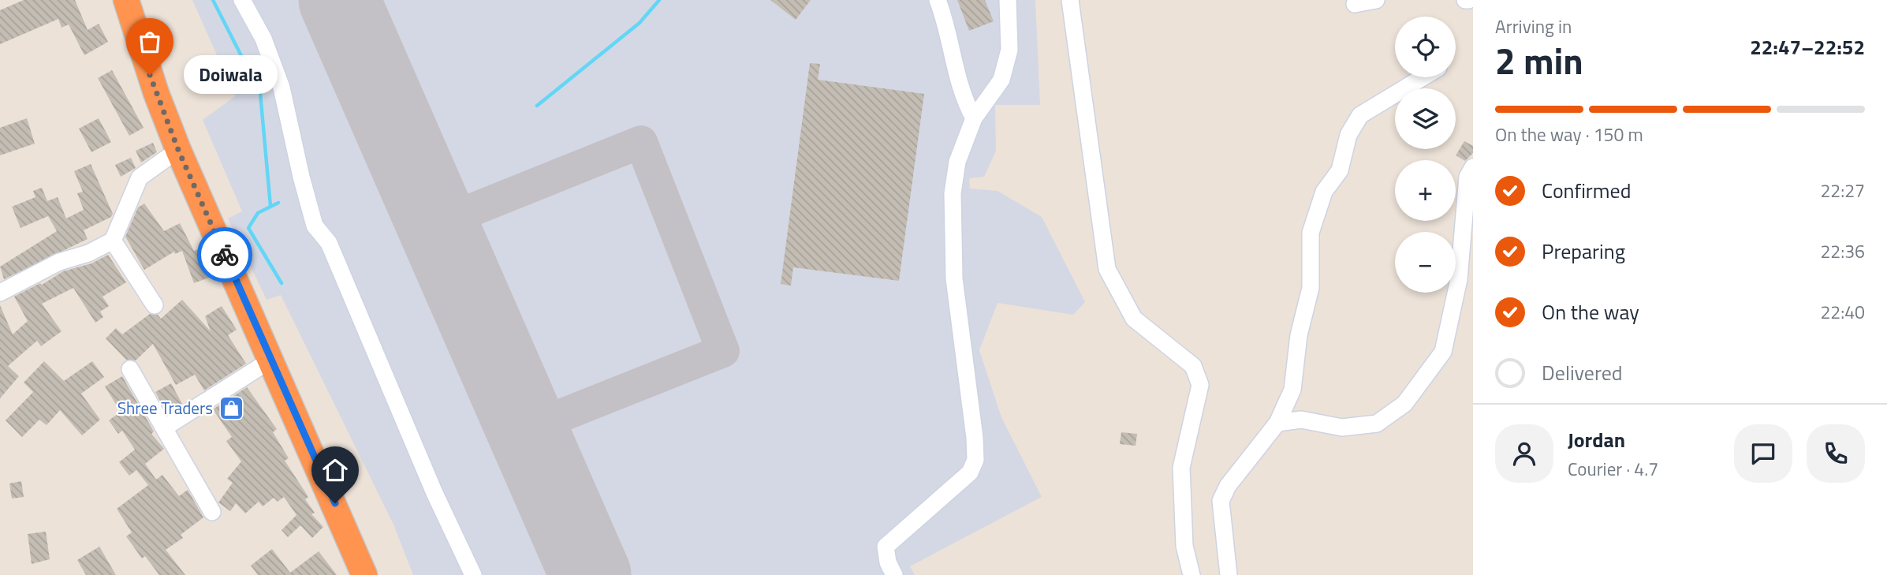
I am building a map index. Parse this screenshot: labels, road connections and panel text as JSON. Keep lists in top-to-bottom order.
{
  "places": {
    "other": ["Doiwala"],
    "shop": ["Shree Traders"]
  },
  "page": {
    "heading": ["2 min", "Arriving in", "22:47–22:52"],
    "panel": ["Jordan", "Courier · 4.7"],
    "map_buttons": ["+", "−"],
    "bubble": "Doiwala",
    "bar": "On the way · 150 m",
    "list": [
      ["Confirmed", "22:27"],
      ["Preparing", "22:36"],
      ["On the way", "22:40"],
      "Delivered"
    ]
  }
}
